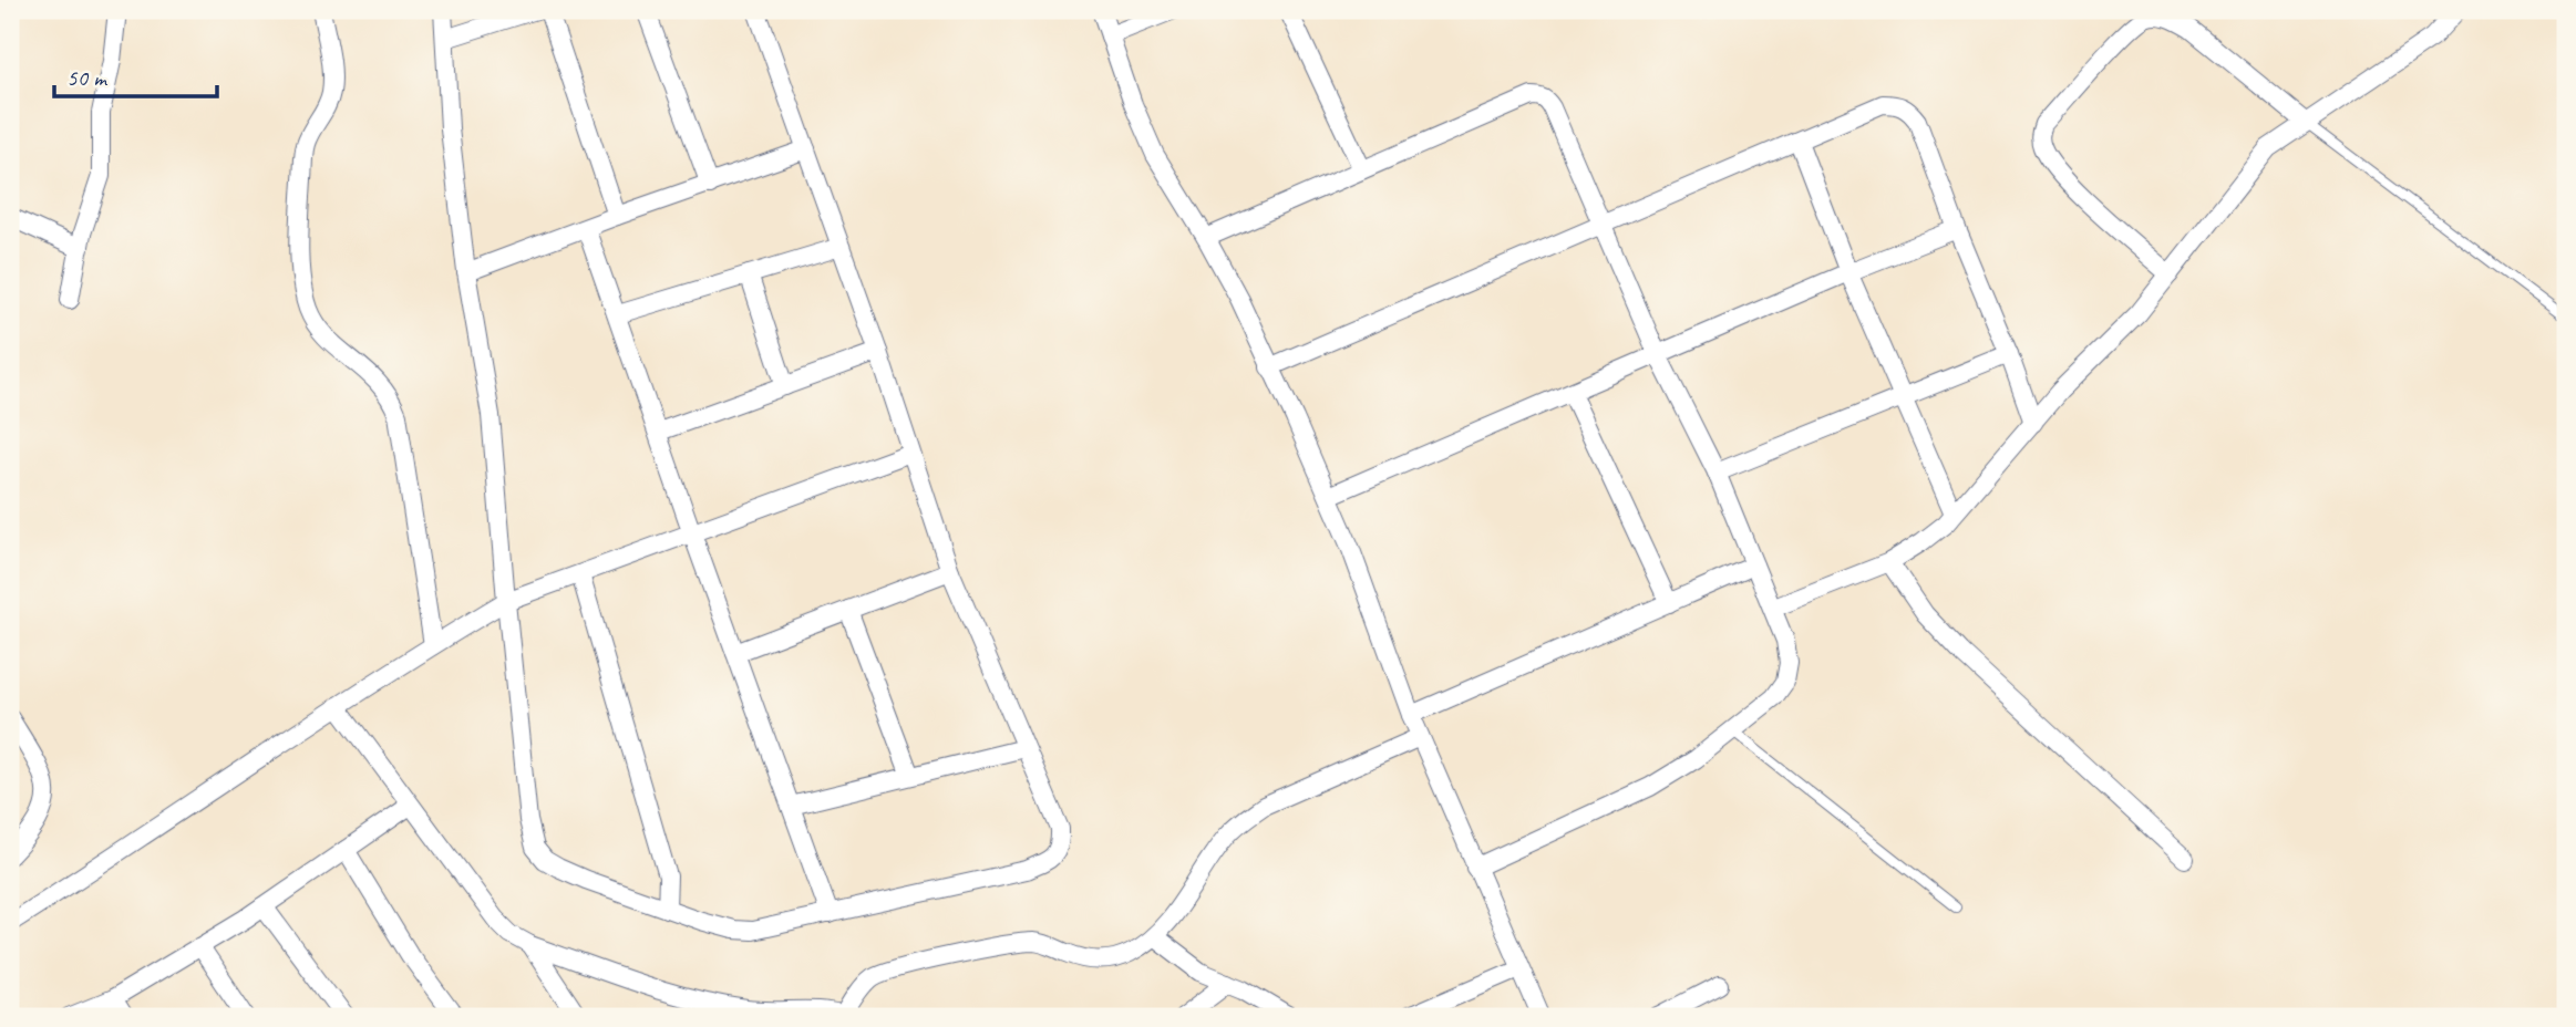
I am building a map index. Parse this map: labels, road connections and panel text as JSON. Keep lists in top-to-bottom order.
{
  "scale_bar": "50 m"
}
